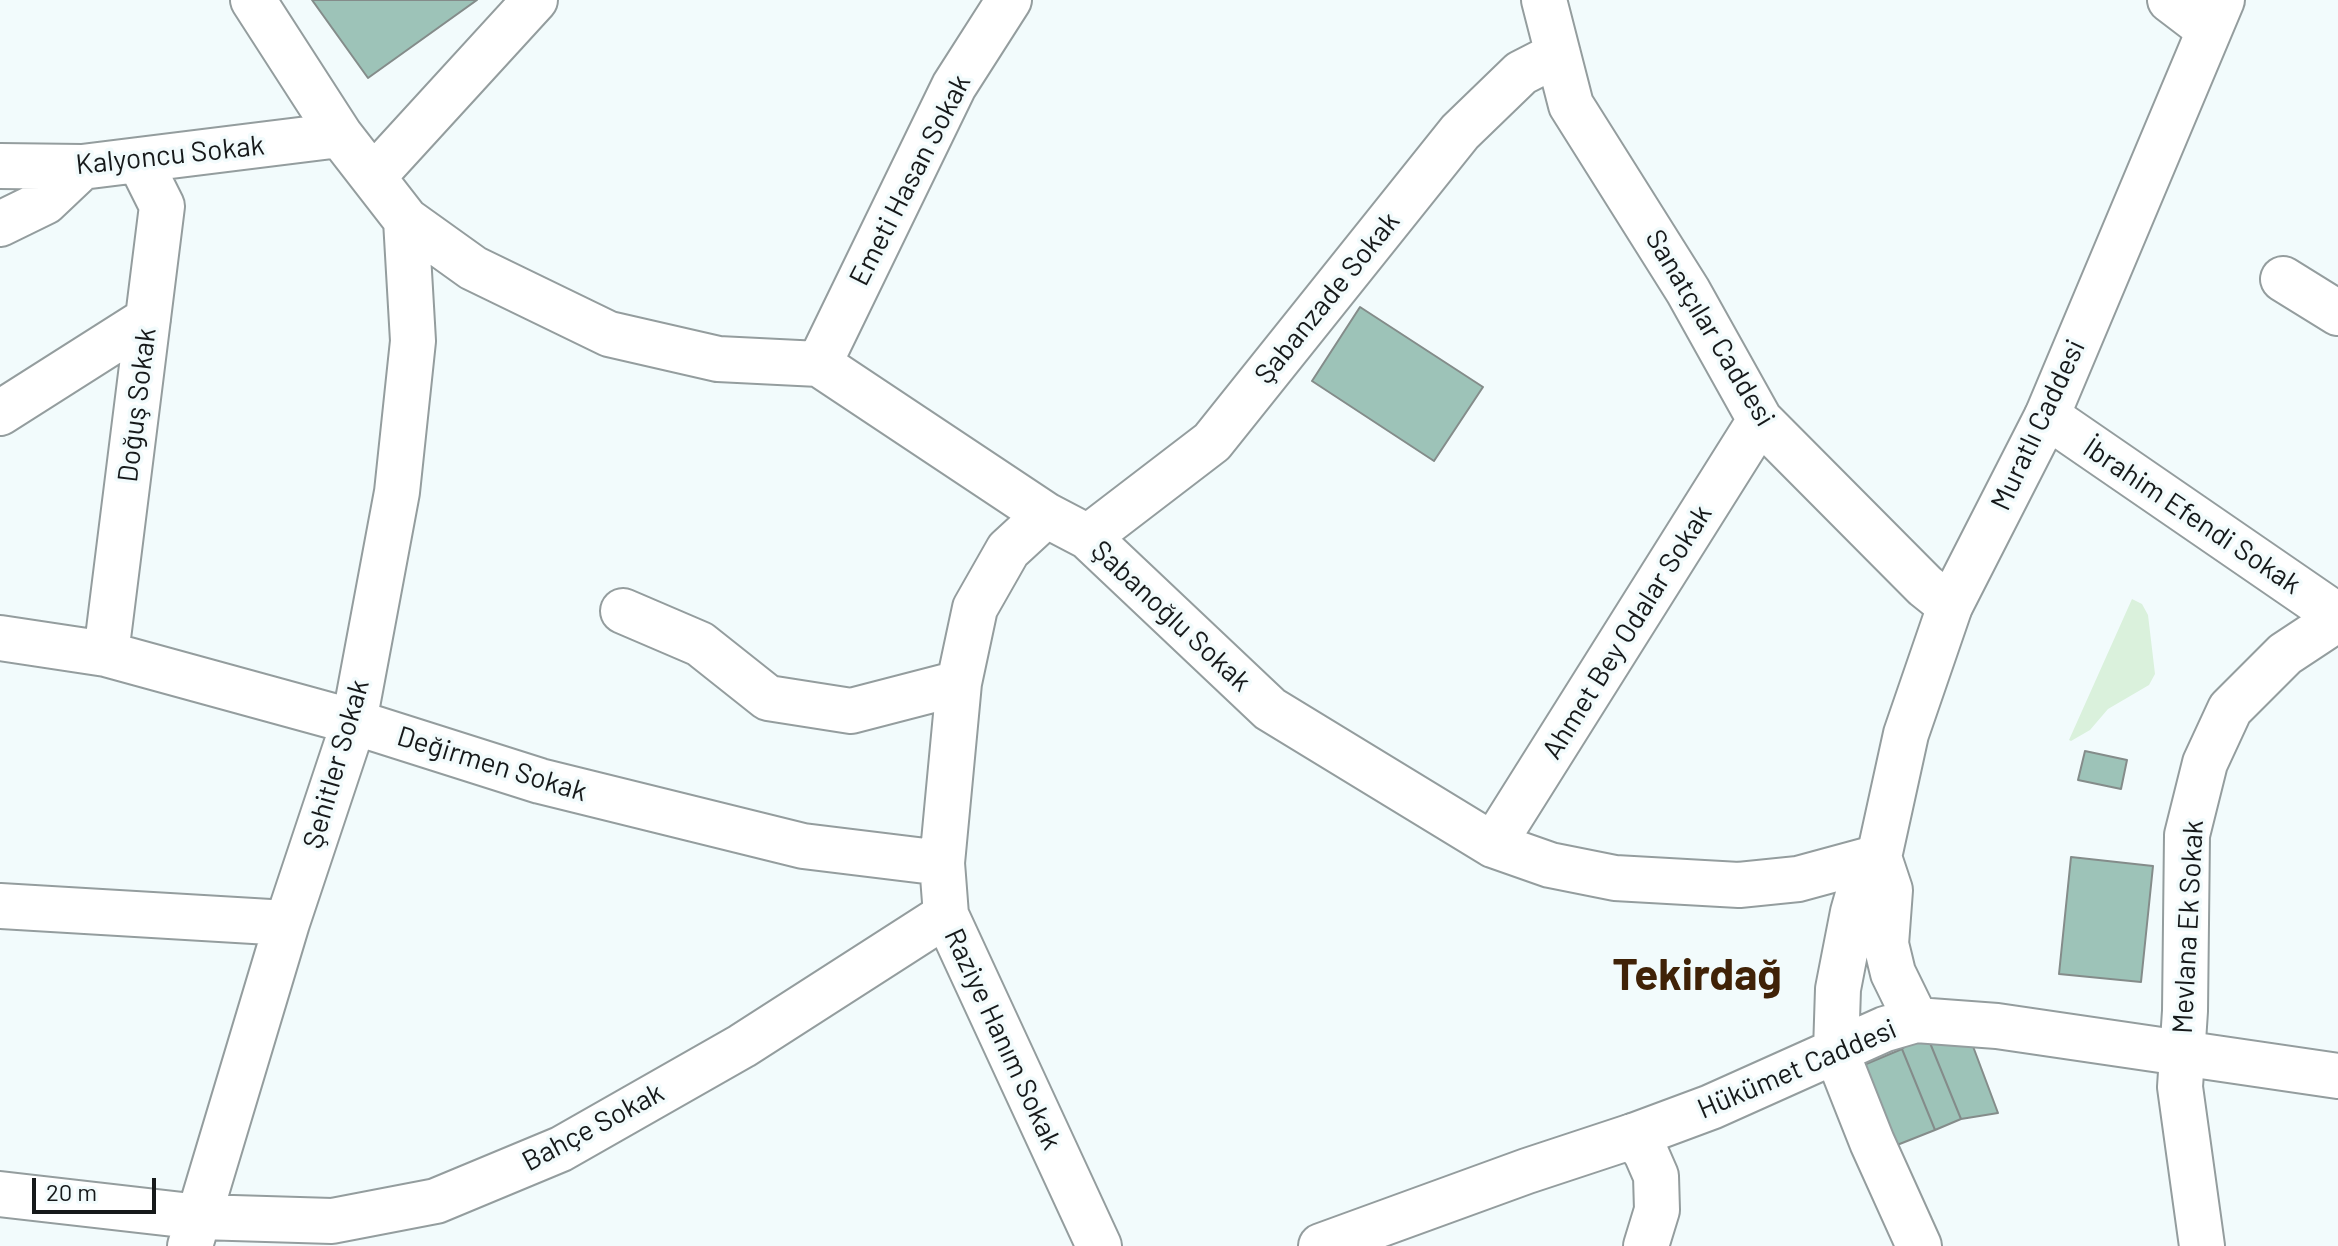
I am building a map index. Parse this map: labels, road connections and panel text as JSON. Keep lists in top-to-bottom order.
{
  "streets": {
    "street": [
      "Kalyoncu Sokak",
      "Emeti Hasan Sokak",
      "Şabanzade Sokak",
      "Sanatçılar Caddesi",
      "Doğuş Sokak",
      "Muratlı Caddesi",
      "İbrahim Efendi Sokak",
      "Şabanoğlu Sokak",
      "Ahmet Bey Odalar Sokak",
      "Şehitler Sokak",
      "Değirmen Sokak",
      "Mevlana Ek Sokak",
      "Raziye Hanım Sokak",
      "Hükümet Caddesi",
      "Bahçe Sokak"
    ]
  },
  "crossings": [
    ["Kalyoncu Sokak", "Doğuş Sokak"],
    ["Emeti Hasan Sokak", "Şabanoğlu Sokak"],
    ["Şabanzade Sokak", "Sanatçılar Caddesi"],
    ["Şabanzade Sokak", "Şabanoğlu Sokak"],
    ["Sanatçılar Caddesi", "Muratlı Caddesi"],
    ["Sanatçılar Caddesi", "Ahmet Bey Odalar Sokak"],
    ["Doğuş Sokak", "Değirmen Sokak"],
    ["Muratlı Caddesi", "İbrahim Efendi Sokak"],
    ["Muratlı Caddesi", "Şabanoğlu Sokak"],
    ["Muratlı Caddesi", "Hükümet Caddesi"],
    ["İbrahim Efendi Sokak", "Mevlana Ek Sokak"],
    ["Şabanoğlu Sokak", "Ahmet Bey Odalar Sokak"],
    ["Şabanoğlu Sokak", "Raziye Hanım Sokak"],
    ["Şehitler Sokak", "Değirmen Sokak"],
    ["Şehitler Sokak", "Bahçe Sokak"],
    ["Değirmen Sokak", "Raziye Hanım Sokak"],
    ["Mevlana Ek Sokak", "Hükümet Caddesi"],
    ["Raziye Hanım Sokak", "Bahçe Sokak"]
  ],
  "districts": ["Tekirdağ"],
  "scale_bar": "20 m"
}
